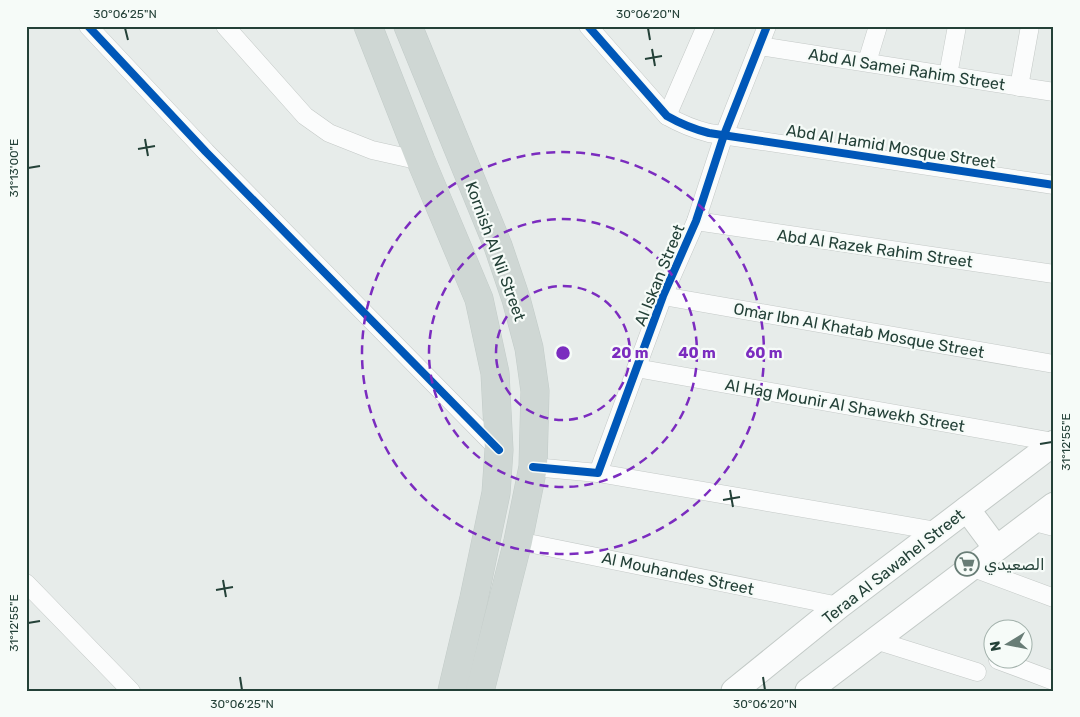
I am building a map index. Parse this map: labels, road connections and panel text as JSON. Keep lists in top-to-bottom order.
{
  "streets": {
    "main road": ["Kornish Al Nil Street", "Teraa Al Sawahel Street"],
    "street": [
      "Abd Al Samei Rahim Street",
      "Abd Al Hamid Mosque Street",
      "Abd Al Razek Rahim Street",
      "Al Iskan Street",
      "Omar Ibn Al Khatab Mosque Street",
      "Al Hag Mounir Al Shawekh Street",
      "Al Mouhandes Street"
    ]
  },
  "crossings": [
    ["Abd Al Samei Rahim Street", "Al Iskan Street"],
    ["Abd Al Hamid Mosque Street", "Al Iskan Street"],
    ["Abd Al Razek Rahim Street", "Al Iskan Street"],
    ["Kornish Al Nil Street", "Al Mouhandes Street"],
    ["Al Iskan Street", "Omar Ibn Al Khatab Mosque Street"],
    ["Al Iskan Street", "Al Hag Mounir Al Shawekh Street"],
    ["Al Hag Mounir Al Shawekh Street", "Teraa Al Sawahel Street"],
    ["Teraa Al Sawahel Street", "Al Mouhandes Street"]
  ],
  "places": {
    "supermarket": ["الصعيدي"]
  },
  "north": "left",
  "coordinates": [
    "30°06'25\"N",
    "30°06'20\"N",
    "31°13'00\"E",
    "31°12'55\"E"
  ],
  "rings": ["20 m", "40 m", "60 m"]
}
